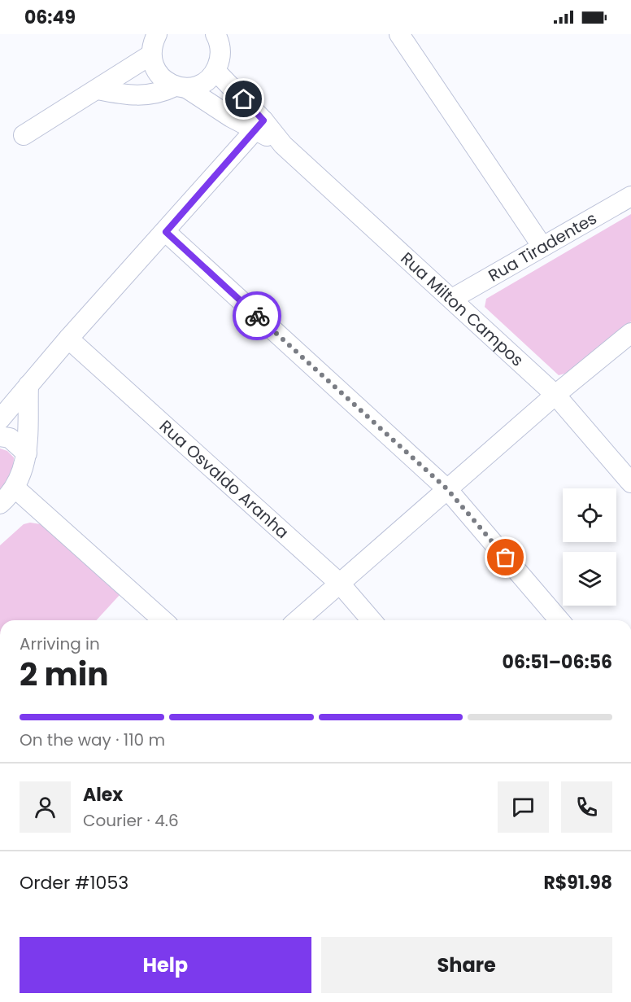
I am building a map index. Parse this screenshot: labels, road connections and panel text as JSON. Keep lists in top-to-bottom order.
{
  "streets": {
    "street": ["Rua Tiradentes", "Rua Milton Campos", "Rua Osvaldo Aranha"]
  },
  "crossings": [
    ["Rua Tiradentes", "Rua Milton Campos"]
  ],
  "page": {
    "status": "06:49",
    "heading": ["2 min", "Arriving in", "06:51–06:56"],
    "panel": [
      "Alex",
      "Courier · 4.6",
      "Order #1053",
      "R$91.98"
    ],
    "bar": "On the way · 110 m",
    "buttons": ["Help", "Share"]
  }
}
